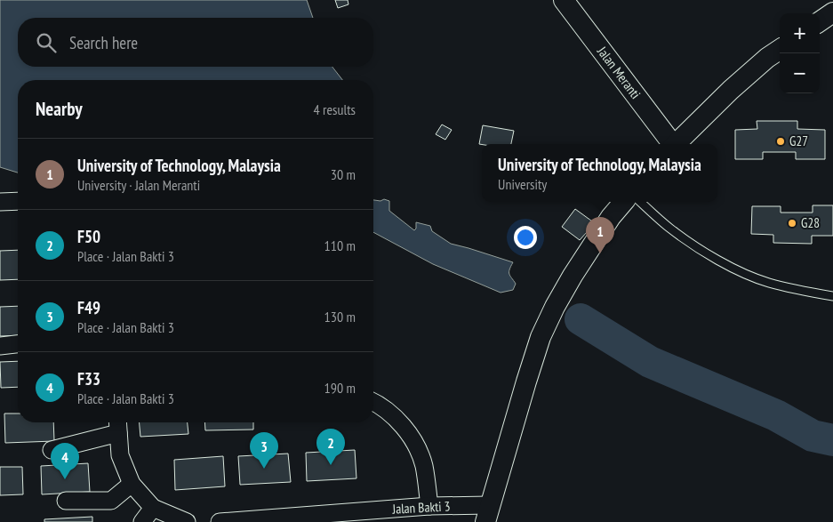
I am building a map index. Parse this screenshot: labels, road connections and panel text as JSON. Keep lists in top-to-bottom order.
{
  "streets": {
    "street": ["Jalan Meranti", "Jalan Bakti 3"]
  },
  "places": ["G27", "G28"],
  "page": {
    "map_buttons": ["+", "−"],
    "search": "Search here",
    "heading": ["Nearby", "4 results"],
    "list": [
      {
        "mark": "1",
        "name": "University of Technology, Malaysia",
        "note": "University · Jalan Meranti",
        "value": "30 m"
      },
      {
        "mark": "2",
        "name": "F50",
        "note": "Place · Jalan Bakti 3",
        "value": "110 m"
      },
      {
        "mark": "3",
        "name": "F49",
        "note": "Place · Jalan Bakti 3",
        "value": "130 m"
      },
      {
        "mark": "4",
        "name": "F33",
        "note": "Place · Jalan Bakti 3",
        "value": "190 m"
      }
    ],
    "popup": ["University of Technology, Malaysia", "University"],
    "pins": [
      "1",
      "2",
      "3",
      "4"
    ]
  }
}
